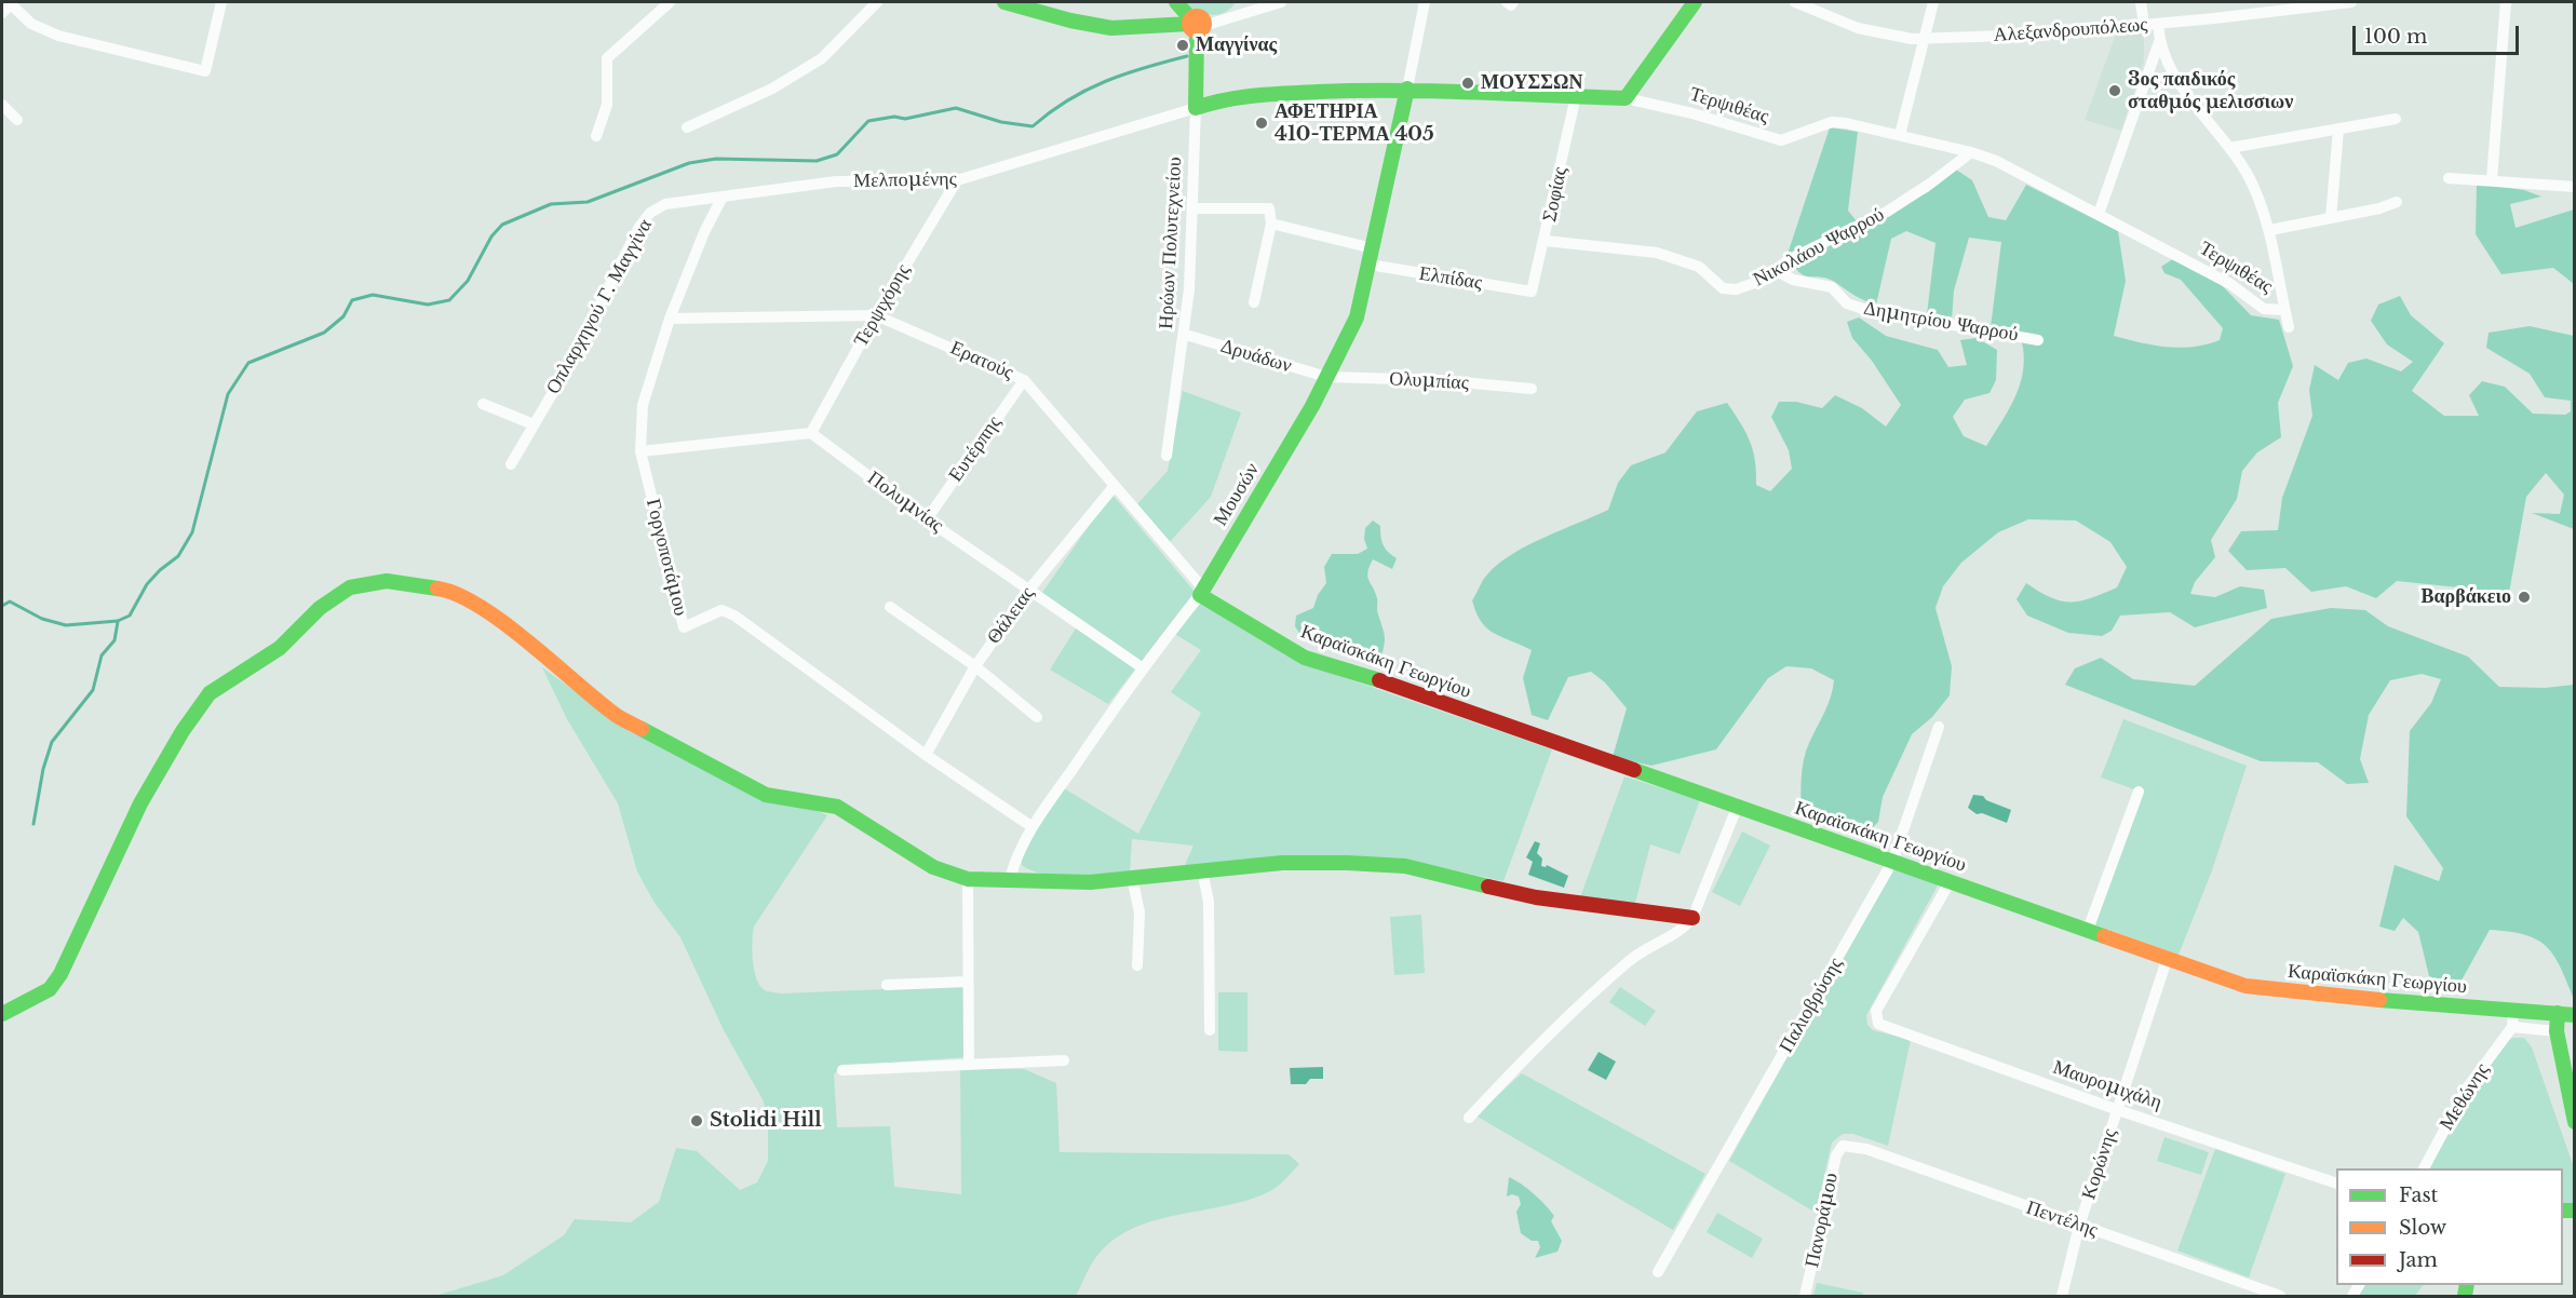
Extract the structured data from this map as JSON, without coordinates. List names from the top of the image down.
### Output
{
  "streets": {
    "street": [
      "Αλεξανδρουπόλεως",
      "Τερψιθέας",
      "Μελπομένης",
      "Σοφίας",
      "Ηρώων Πολυτεχνείου",
      "Νικολάου Ψαρρού",
      "Ελπίδας",
      "Τερψιχόρης",
      "Οπλαρχηγού Γ. Μαγγίνα",
      "Δημητρίου Ψαρρού",
      "Δρυάδων",
      "Ερατούς",
      "Ολυμπίας",
      "Ευτέρπης",
      "Μουσών",
      "Πολυμνίας",
      "Γοργοποτάμου",
      "Θάλειας",
      "Καραϊσκάκη Γεωργίου",
      "Παλιοβρύσης",
      "Μαυρομιχάλη",
      "Μεθώνης",
      "Κορώνης",
      "Πεντέλης",
      "Πανοράμου"
    ]
  },
  "crossings": [
    ["Τερψιθέας", "Μελπομένης"],
    ["Τερψιθέας", "Σοφίας"],
    ["Τερψιθέας", "Ηρώων Πολυτεχνείου"],
    ["Τερψιθέας", "Νικολάου Ψαρρού"],
    ["Τερψιθέας", "Μουσών"],
    ["Μελπομένης", "Ηρώων Πολυτεχνείου"],
    ["Μελπομένης", "Τερψιχόρης"],
    ["Μελπομένης", "Οπλαρχηγού Γ. Μαγγίνα"],
    ["Μελπομένης", "Γοργοποτάμου"],
    ["Σοφίας", "Νικολάου Ψαρρού"],
    ["Σοφίας", "Ελπίδας"],
    ["Ηρώων Πολυτεχνείου", "Δρυάδων"],
    ["Νικολάου Ψαρρού", "Δημητρίου Ψαρρού"],
    ["Ελπίδας", "Μουσών"],
    ["Τερψιχόρης", "Ερατούς"],
    ["Τερψιχόρης", "Πολυμνίας"],
    ["Οπλαρχηγού Γ. Μαγγίνα", "Γοργοποτάμου"],
    ["Δρυάδων", "Ολυμπίας"],
    ["Δρυάδων", "Μουσών"],
    ["Ερατούς", "Ευτέρπης"],
    ["Ερατούς", "Μουσών"],
    ["Ερατούς", "Γοργοποτάμου"],
    ["Ερατούς", "Θάλειας"],
    ["Ερατούς", "Καραϊσκάκη Γεωργίου"],
    ["Ολυμπίας", "Μουσών"],
    ["Ευτέρπης", "Πολυμνίας"],
    ["Μουσών", "Πολυμνίας"],
    ["Μουσών", "Γοργοποτάμου"],
    ["Μουσών", "Καραϊσκάκη Γεωργίου"],
    ["Πολυμνίας", "Θάλειας"],
    ["Γοργοποτάμου", "Θάλειας"],
    ["Καραϊσκάκη Γεωργίου", "Παλιοβρύσης"],
    ["Καραϊσκάκη Γεωργίου", "Μαυρομιχάλη"],
    ["Καραϊσκάκη Γεωργίου", "Κορώνης"],
    ["Μαυρομιχάλη", "Κορώνης"],
    ["Κορώνης", "Πεντέλης"],
    ["Πεντέλης", "Πανοράμου"]
  ],
  "places": [
    "Μαγγίνας",
    "ΜΟΥΣΣΩΝ",
    "3ος παιδικός σταθμός μελισσιων",
    "ΑΦΕΤΗΡΙΑ 410-ΤΕΡΜΑ 405",
    "Βαρβάκειο",
    "Stolidi Hill"
  ],
  "legend": ["Fast", "Slow", "Jam"],
  "scale_bar": "100 m"
}
